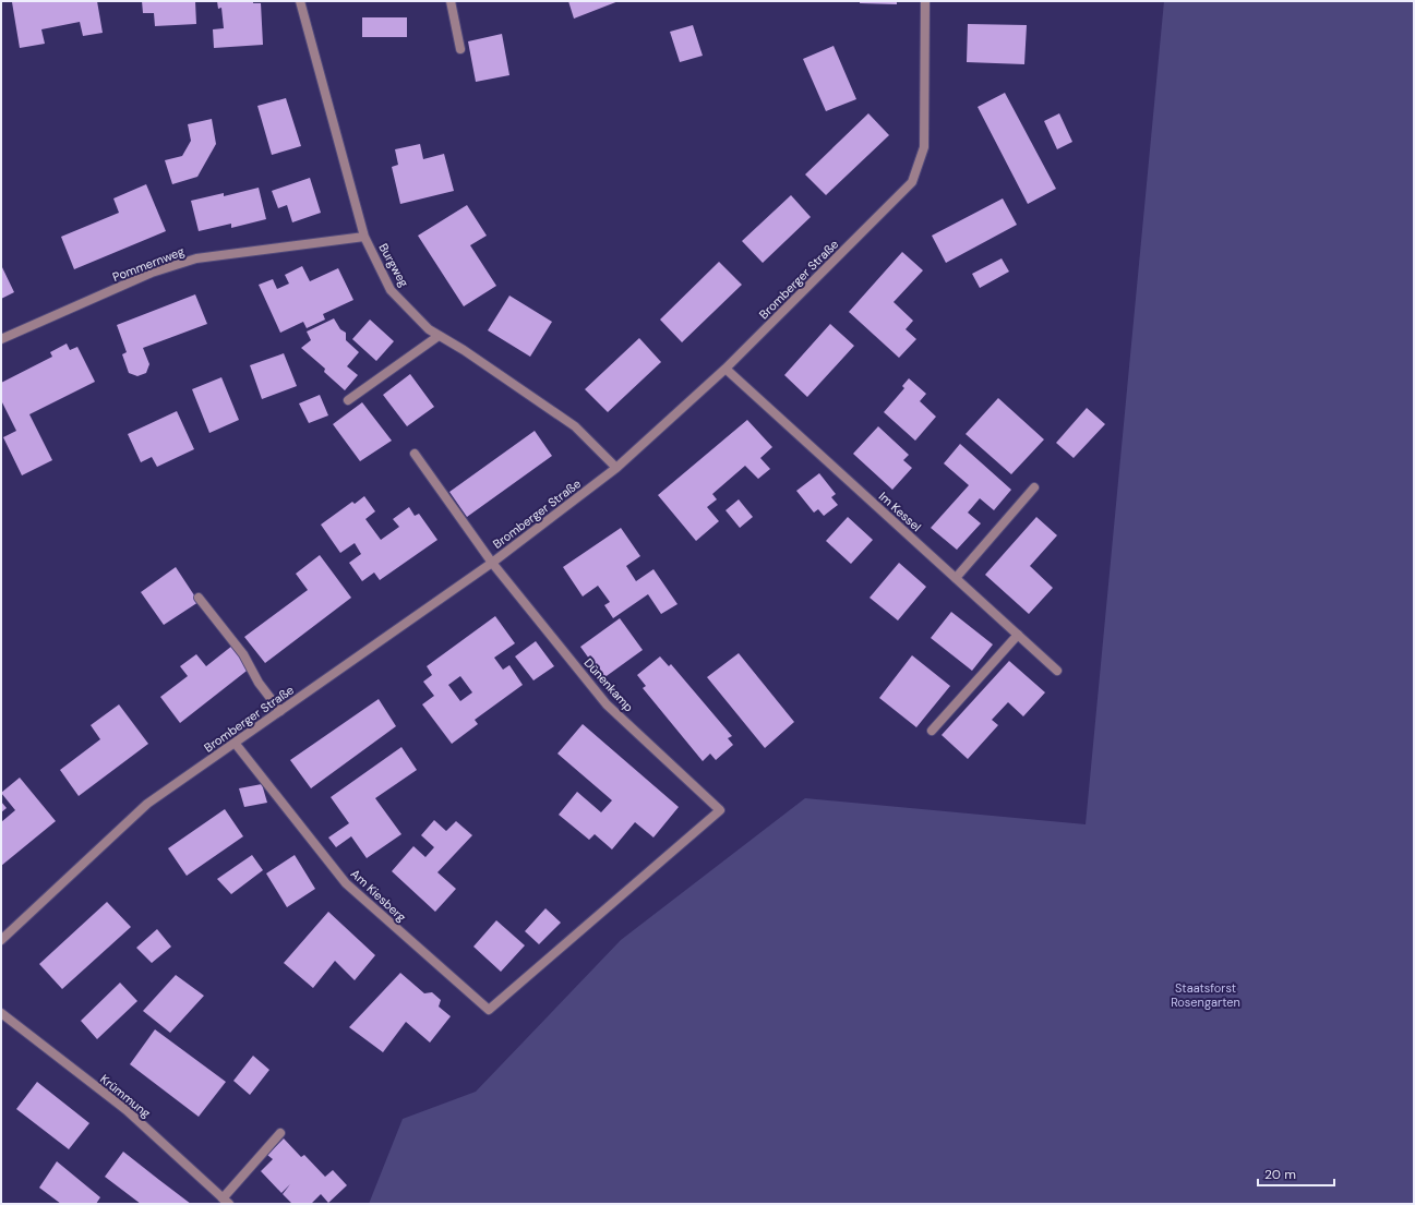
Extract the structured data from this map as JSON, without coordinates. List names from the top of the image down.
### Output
{
  "streets": {
    "street": [
      "Pommernweg",
      "Burgweg",
      "Bromberger Straße",
      "Im Kessel",
      "Dünenkamp",
      "Am Kiesberg",
      "Krümmung"
    ]
  },
  "crossings": [
    ["Pommernweg", "Burgweg"],
    ["Burgweg", "Bromberger Straße"],
    ["Bromberger Straße", "Im Kessel"],
    ["Bromberger Straße", "Dünenkamp"],
    ["Bromberger Straße", "Am Kiesberg"],
    ["Dünenkamp", "Am Kiesberg"]
  ],
  "parks": ["Staatsforst Rosengarten"],
  "scale_bar": "20 m"
}
